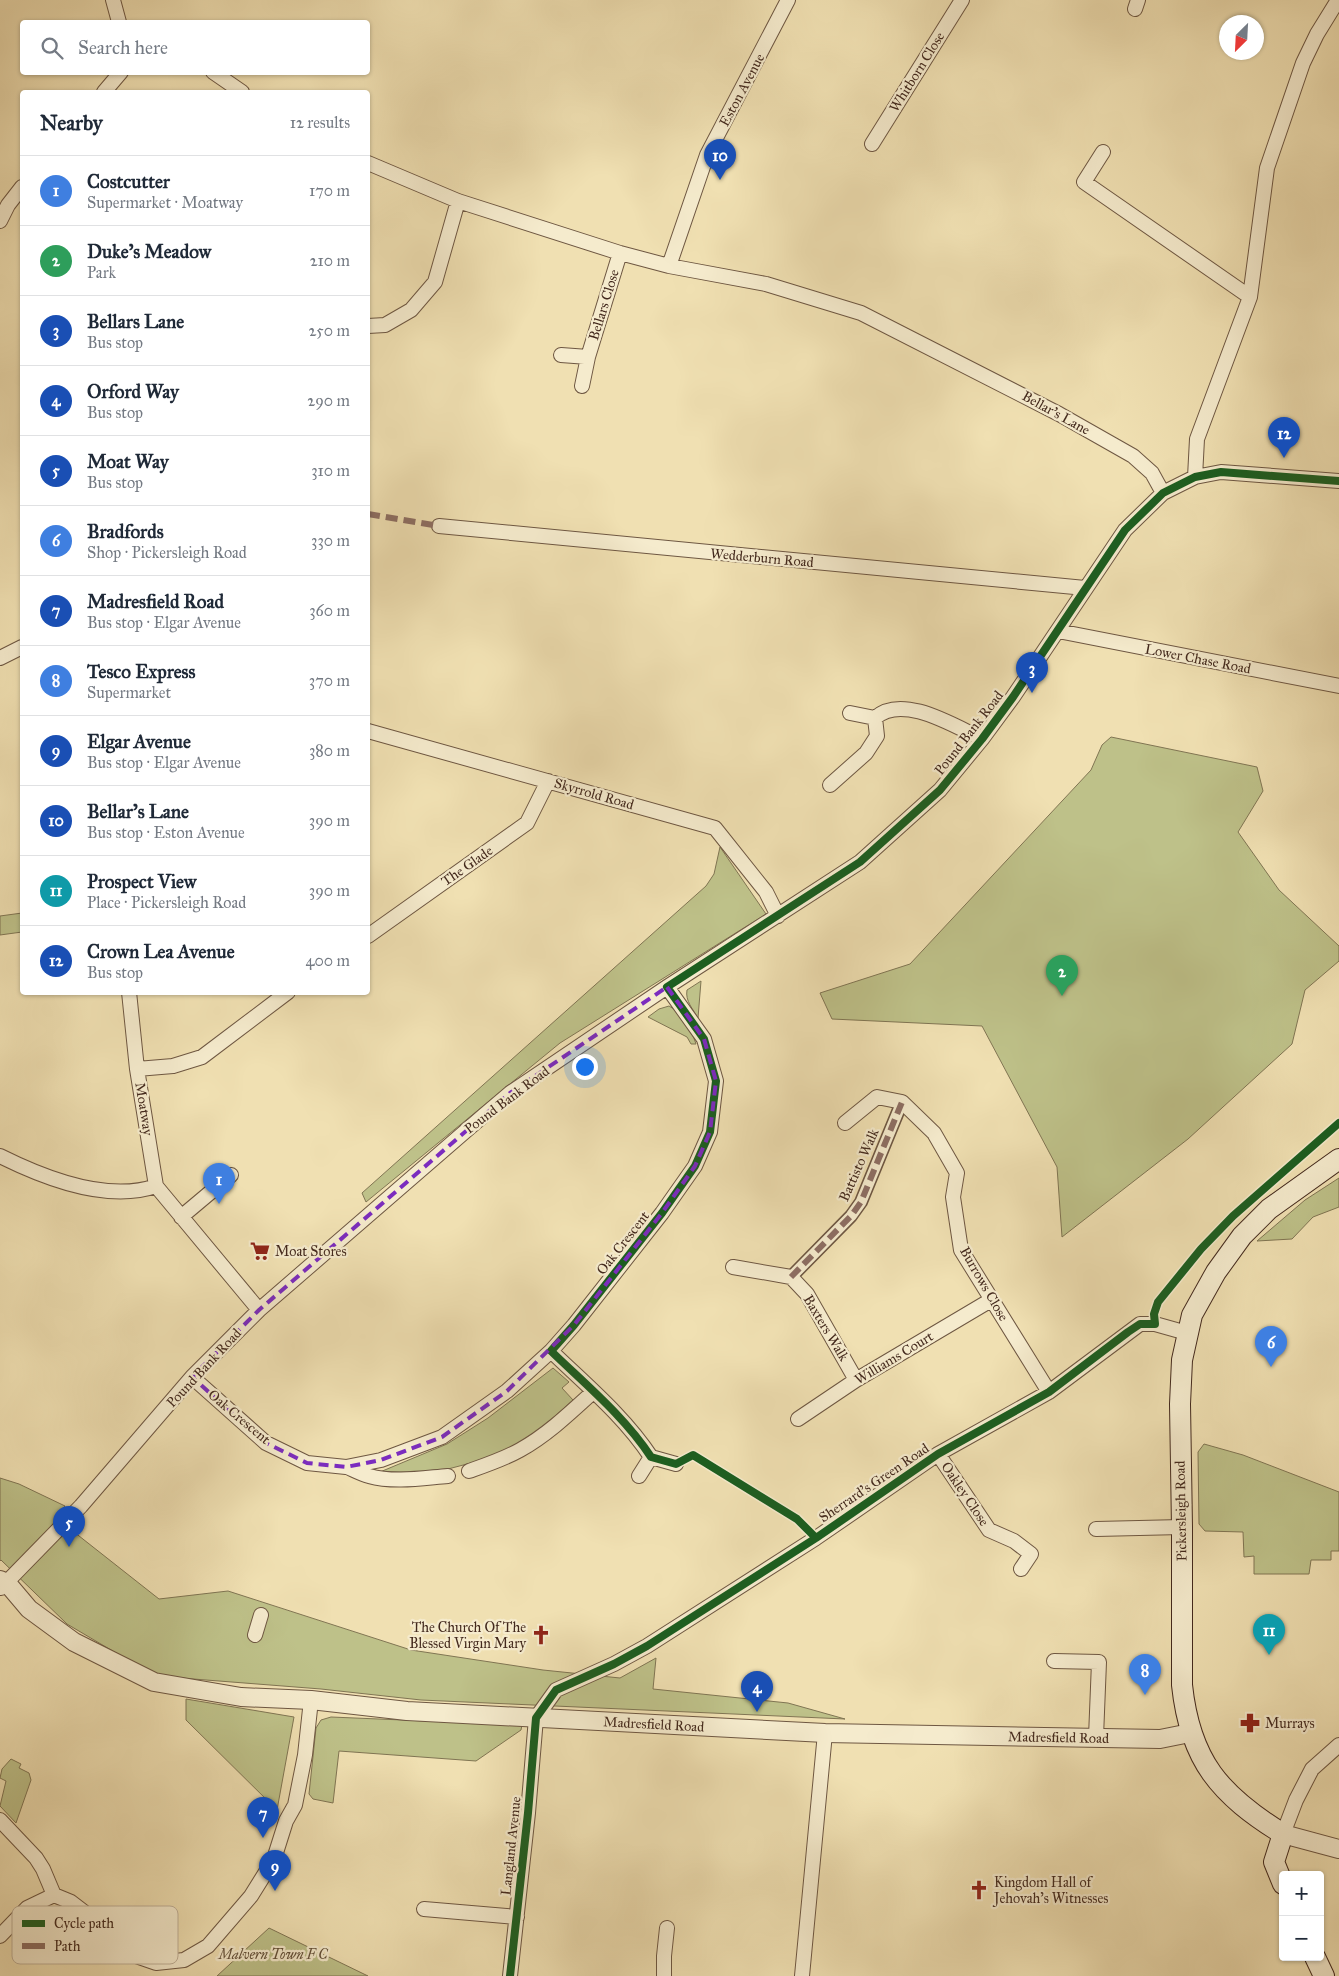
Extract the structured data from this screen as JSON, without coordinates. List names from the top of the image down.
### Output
{
  "streets": {
    "main road": ["Pickersleigh Road"],
    "street": [
      "Whitborn Close",
      "Eston Avenue",
      "Bellars Close",
      "Bellar's Lane",
      "Wedderburn Road",
      "Lower Chase Road",
      "Pound Bank Road",
      "Skyrrold Road",
      "The Glade",
      "Moatway",
      "Battisto Walk",
      "Oak Crescent",
      "Burrows Close",
      "Baxters Walk",
      "Williams Court",
      "Sherrard's Green Road",
      "Oakley Close",
      "Madresfield Road",
      "Langland Avenue"
    ]
  },
  "crossings": [
    ["Eston Avenue", "Bellar's Lane"],
    ["Bellars Close", "Bellar's Lane"],
    ["Bellar's Lane", "Pound Bank Road"],
    ["Wedderburn Road", "Pound Bank Road"],
    ["Lower Chase Road", "Pound Bank Road"],
    ["Pound Bank Road", "Skyrrold Road"],
    ["Pound Bank Road", "Oak Crescent"],
    ["Pound Bank Road", "Madresfield Road"],
    ["Skyrrold Road", "The Glade"],
    ["Battisto Walk", "Burrows Close"],
    ["Battisto Walk", "Baxters Walk"],
    ["Burrows Close", "Williams Court"],
    ["Burrows Close", "Sherrard's Green Road"],
    ["Baxters Walk", "Williams Court"],
    ["Sherrard's Green Road", "Oakley Close"],
    ["Sherrard's Green Road", "Pickersleigh Road"],
    ["Sherrard's Green Road", "Madresfield Road"],
    ["Sherrard's Green Road", "Langland Avenue"],
    ["Pickersleigh Road", "Madresfield Road"],
    ["Madresfield Road", "Langland Avenue"]
  ],
  "parks": ["Malvern Town F C"],
  "places": {
    "supermarket": ["Moat Stores"],
    "church": ["The Church Of The Blessed Virgin Mary", "Kingdom Hall of Jehovah's Witnesses"],
    "pharmacy": ["Murrays"]
  },
  "legend": ["Cycle path", "Path"],
  "north": "bottom left",
  "page": {
    "search": "Search here",
    "heading": ["Nearby", "12 results"],
    "pins": [
      "10",
      "12",
      "3",
      "2",
      "1",
      "6",
      "5",
      "11",
      "8",
      "4",
      "7",
      "9"
    ],
    "list": [
      {
        "mark": "1",
        "name": "Costcutter",
        "note": "Supermarket · Moatway",
        "value": "170 m"
      },
      {
        "mark": "2",
        "name": "Duke's Meadow",
        "note": "Park",
        "value": "210 m"
      },
      {
        "mark": "3",
        "name": "Bellars Lane",
        "note": "Bus stop",
        "value": "250 m"
      },
      {
        "mark": "4",
        "name": "Orford Way",
        "note": "Bus stop",
        "value": "290 m"
      },
      {
        "mark": "5",
        "name": "Moat Way",
        "note": "Bus stop",
        "value": "310 m"
      },
      {
        "mark": "6",
        "name": "Bradfords",
        "note": "Shop · Pickersleigh Road",
        "value": "330 m"
      },
      {
        "mark": "7",
        "name": "Madresfield Road",
        "note": "Bus stop · Elgar Avenue",
        "value": "360 m"
      },
      {
        "mark": "8",
        "name": "Tesco Express",
        "note": "Supermarket",
        "value": "370 m"
      },
      {
        "mark": "9",
        "name": "Elgar Avenue",
        "note": "Bus stop · Elgar Avenue",
        "value": "380 m"
      },
      {
        "mark": "10",
        "name": "Bellar's Lane",
        "note": "Bus stop · Eston Avenue",
        "value": "390 m"
      },
      {
        "mark": "11",
        "name": "Prospect View",
        "note": "Place · Pickersleigh Road",
        "value": "390 m"
      },
      {
        "mark": "12",
        "name": "Crown Lea Avenue",
        "note": "Bus stop",
        "value": "400 m"
      }
    ],
    "map_buttons": ["+", "−"]
  }
}
